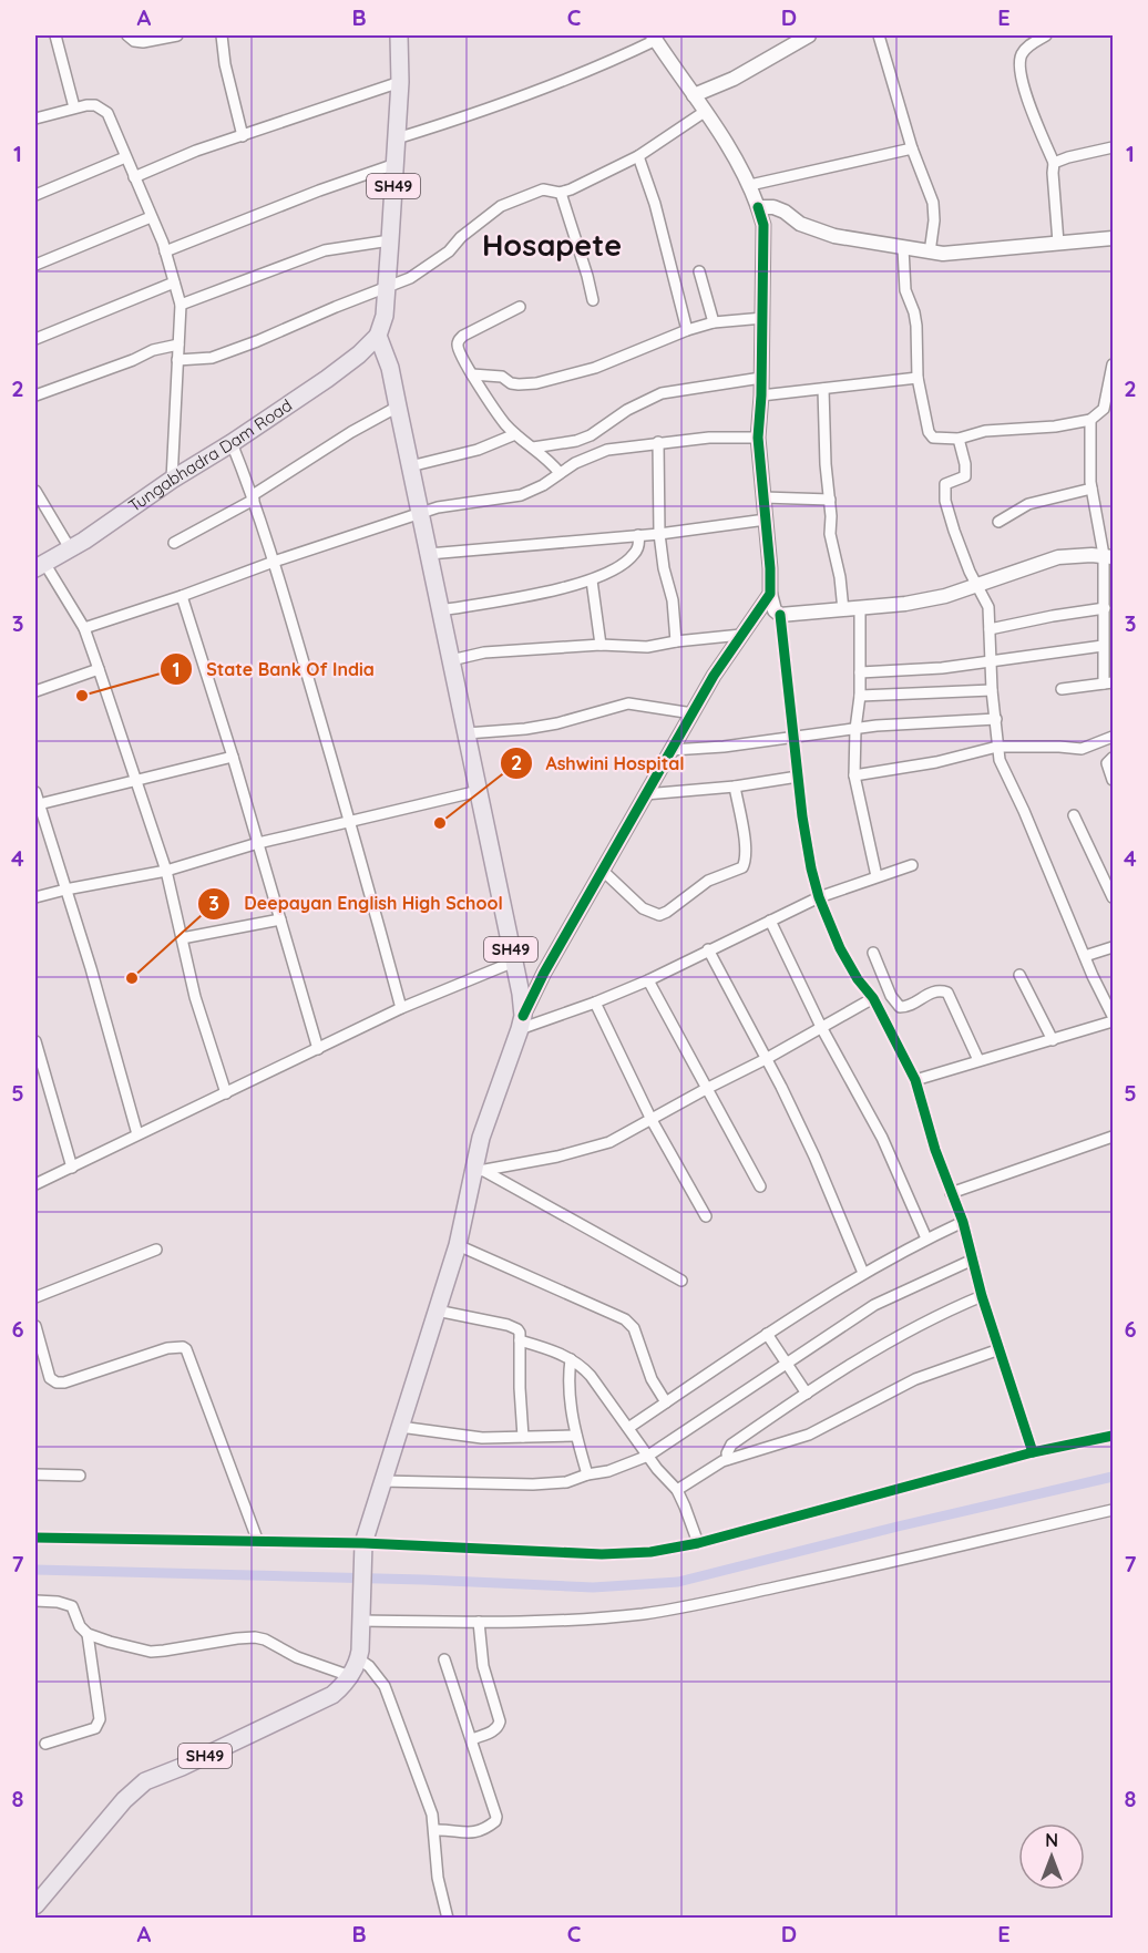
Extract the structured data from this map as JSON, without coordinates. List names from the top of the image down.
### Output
{
  "streets": {
    "main road": ["SH49", "Tungabhadra Dam Road"]
  },
  "crossings": [
    ["SH49", "Tungabhadra Dam Road"]
  ],
  "districts": ["Hosapete"],
  "places": ["State Bank Of India", "Ashwini Hospital", "Deepayan English High School"],
  "north": "top",
  "grid": {
    "columns": [
      "A",
      "B",
      "C",
      "D",
      "E"
    ],
    "rows": [
      "1",
      "2",
      "3",
      "4",
      "5",
      "6",
      "7",
      "8"
    ]
  }
}
